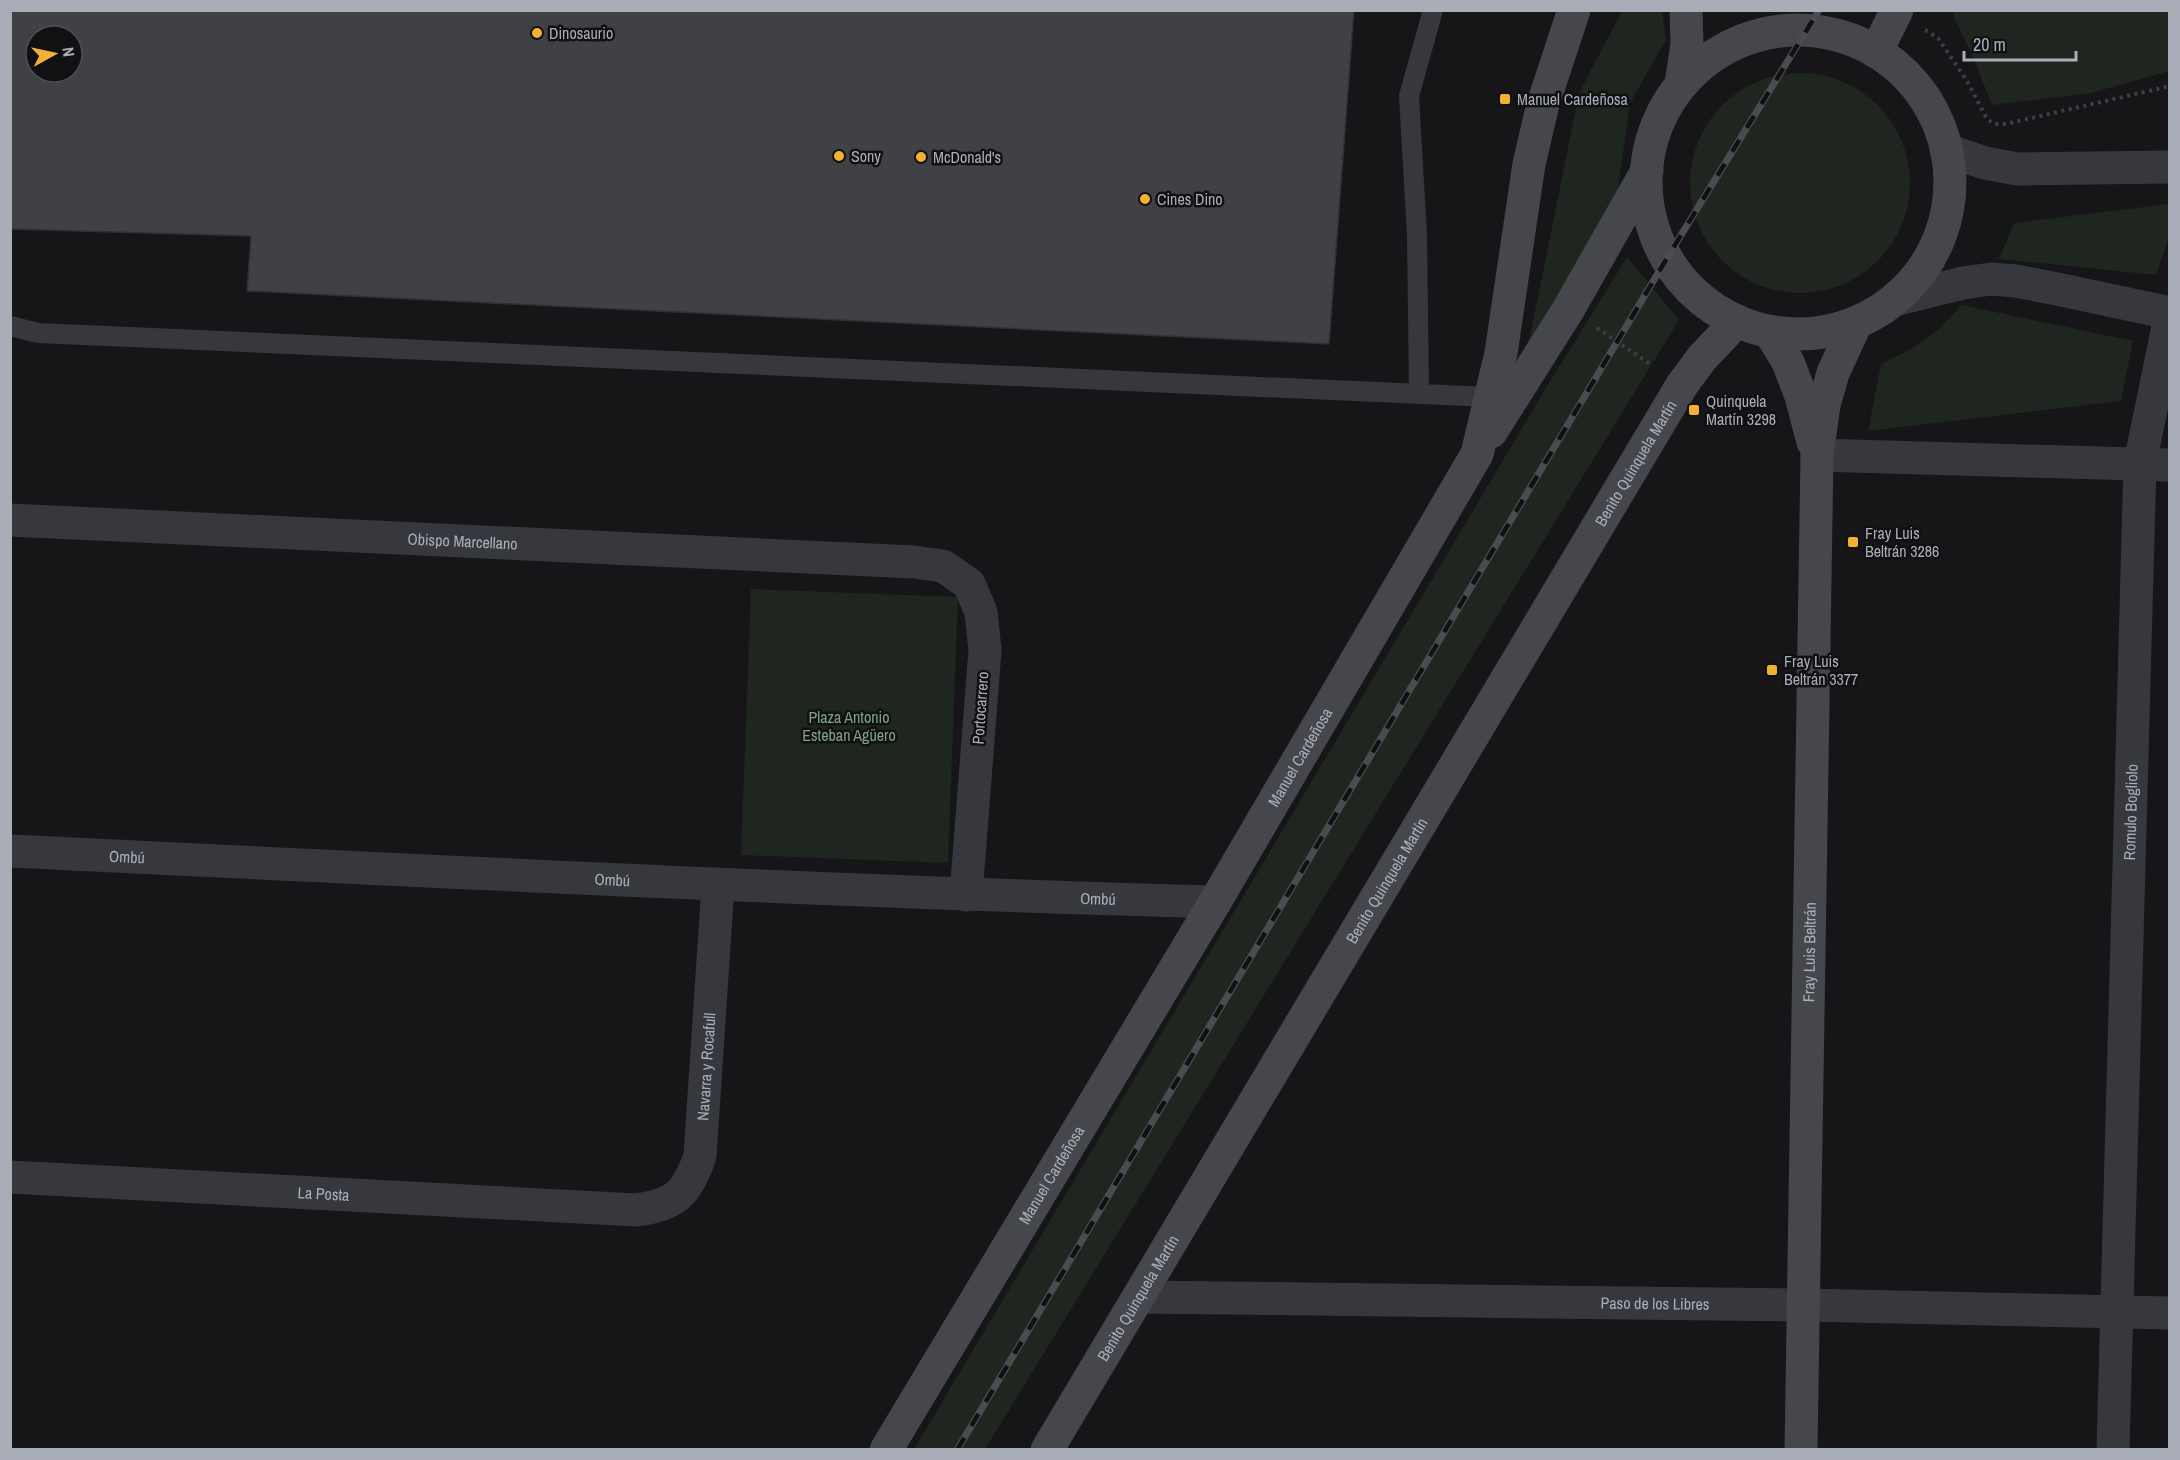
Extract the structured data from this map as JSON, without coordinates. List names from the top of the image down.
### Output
{
  "streets": {
    "main road": ["Benito Quinquela Martín", "Manuel Cardeñosa", "Fray Luis Beltrán"],
    "street": [
      "Obispo Marcellano",
      "Portocarrero",
      "Romulo Bogliolo",
      "Ombú",
      "Navarra y Rocafull",
      "La Posta",
      "Paso de los Libres"
    ]
  },
  "crossings": [
    ["Benito Quinquela Martín", "Paso de los Libres"],
    ["Obispo Marcellano", "Portocarrero"],
    ["Portocarrero", "Ombú"],
    ["Manuel Cardeñosa", "Ombú"],
    ["Romulo Bogliolo", "Paso de los Libres"],
    ["Ombú", "Navarra y Rocafull"],
    ["Fray Luis Beltrán", "Paso de los Libres"],
    ["Navarra y Rocafull", "La Posta"]
  ],
  "parks": ["Plaza Antonio Esteban Agüero"],
  "places": {
    "other": [
      "Dinosaurio",
      "Sony",
      "McDonald's",
      "Cines Dino"
    ],
    "transit": [
      "Manuel Cardeñosa",
      "Quinquela Martín 3298",
      "Fray Luis Beltrán 3286",
      "Fray Luis Beltrán 3377"
    ]
  },
  "scale_bar": "20 m",
  "north": "right"
}
